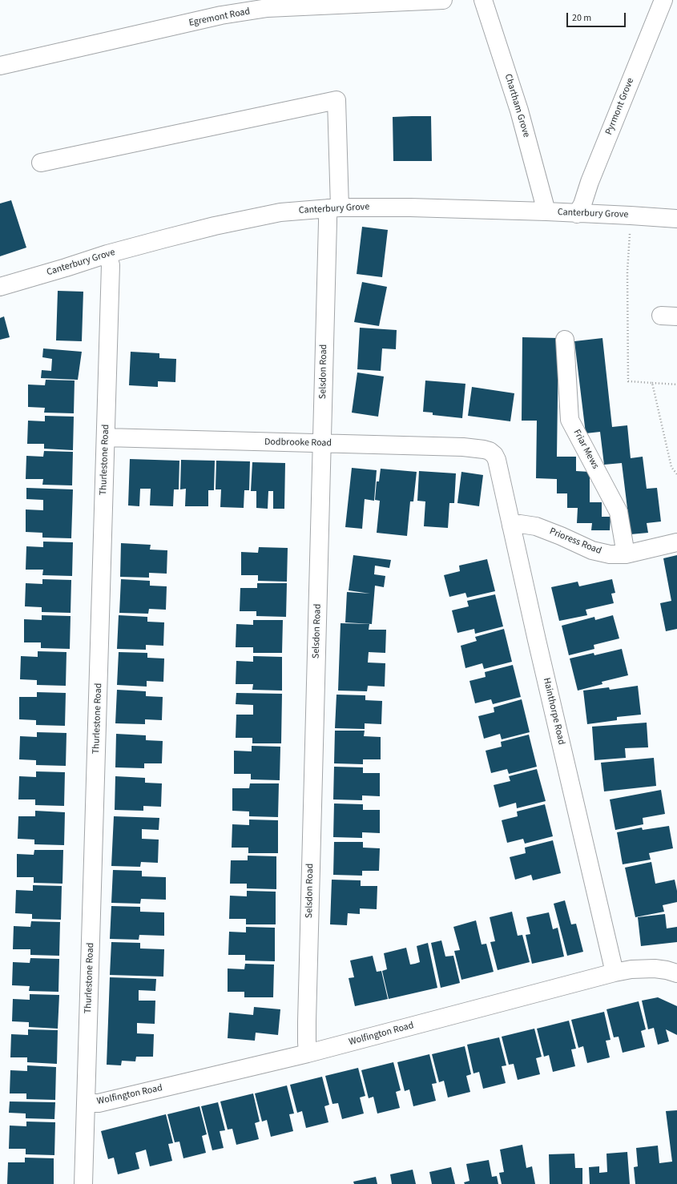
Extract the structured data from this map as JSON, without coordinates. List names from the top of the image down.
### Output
{
  "streets": {
    "street": [
      "Egremont Road",
      "Chartham Grove",
      "Pyrmont Grove",
      "Canterbury Grove",
      "Selsdon Road",
      "Dodbrooke Road",
      "Friar Mews",
      "Thurlestone Road",
      "Prioress Road",
      "Hainthorpe Road",
      "Wolfington Road"
    ]
  },
  "crossings": [
    ["Chartham Grove", "Canterbury Grove"],
    ["Pyrmont Grove", "Canterbury Grove"],
    ["Canterbury Grove", "Selsdon Road"],
    ["Canterbury Grove", "Thurlestone Road"],
    ["Selsdon Road", "Dodbrooke Road"],
    ["Selsdon Road", "Wolfington Road"],
    ["Dodbrooke Road", "Thurlestone Road"],
    ["Dodbrooke Road", "Hainthorpe Road"],
    ["Friar Mews", "Prioress Road"],
    ["Thurlestone Road", "Wolfington Road"],
    ["Prioress Road", "Hainthorpe Road"],
    ["Hainthorpe Road", "Wolfington Road"]
  ],
  "scale_bar": "20 m"
}
